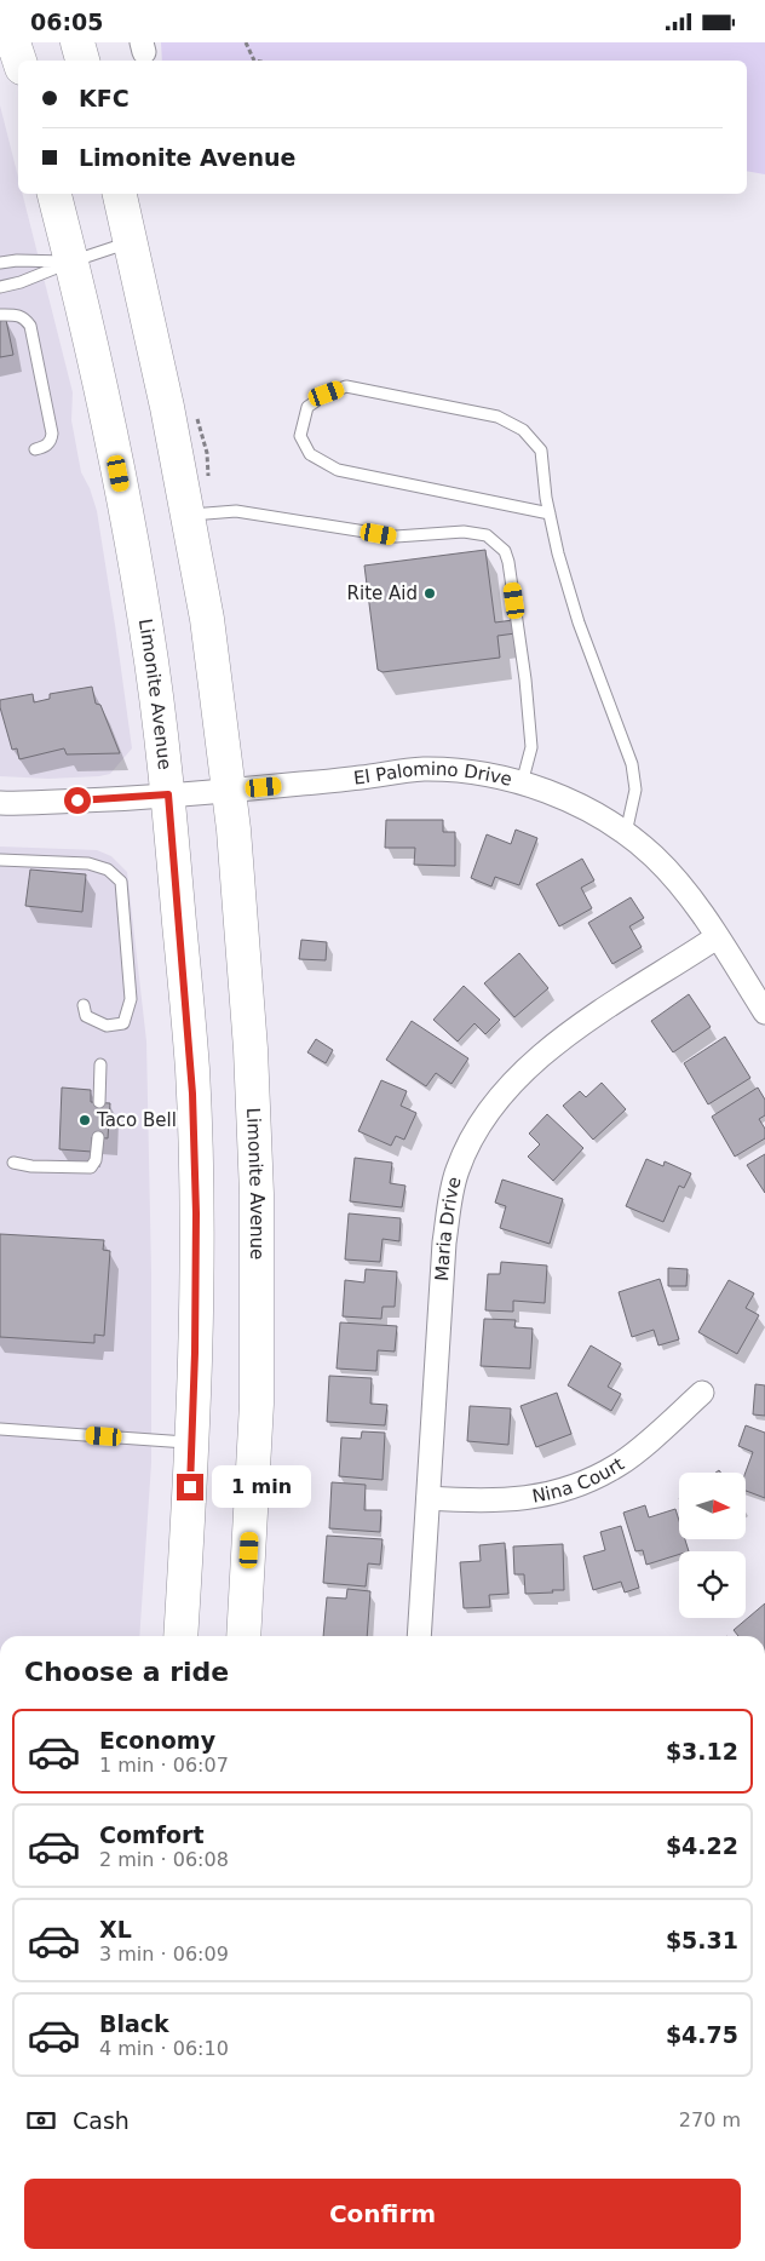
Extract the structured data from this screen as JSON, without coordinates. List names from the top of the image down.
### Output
{
  "streets": {
    "main road": ["Limonite Avenue"],
    "street": ["El Palomino Drive", "Maria Drive", "Nina Court"]
  },
  "crossings": [
    ["Limonite Avenue", "El Palomino Drive"],
    ["El Palomino Drive", "Maria Drive"],
    ["Maria Drive", "Nina Court"]
  ],
  "places": ["Rite Aid", "Taco Bell"],
  "north": "right",
  "page": {
    "status": "06:05",
    "banner": ["KFC", "Limonite Avenue"],
    "bubble": "1 min",
    "heading": "Choose a ride",
    "list": [
      {
        "name": "Economy",
        "note": "1 min · 06:07",
        "value": "$3.12"
      },
      {
        "name": "Comfort",
        "note": "2 min · 06:08",
        "value": "$4.22"
      },
      {
        "name": "XL",
        "note": "3 min · 06:09",
        "value": "$5.31"
      },
      {
        "name": "Black",
        "note": "4 min · 06:10",
        "value": "$4.75"
      }
    ],
    "pay": ["Cash", "270 m"],
    "buttons": "Confirm"
  }
}
